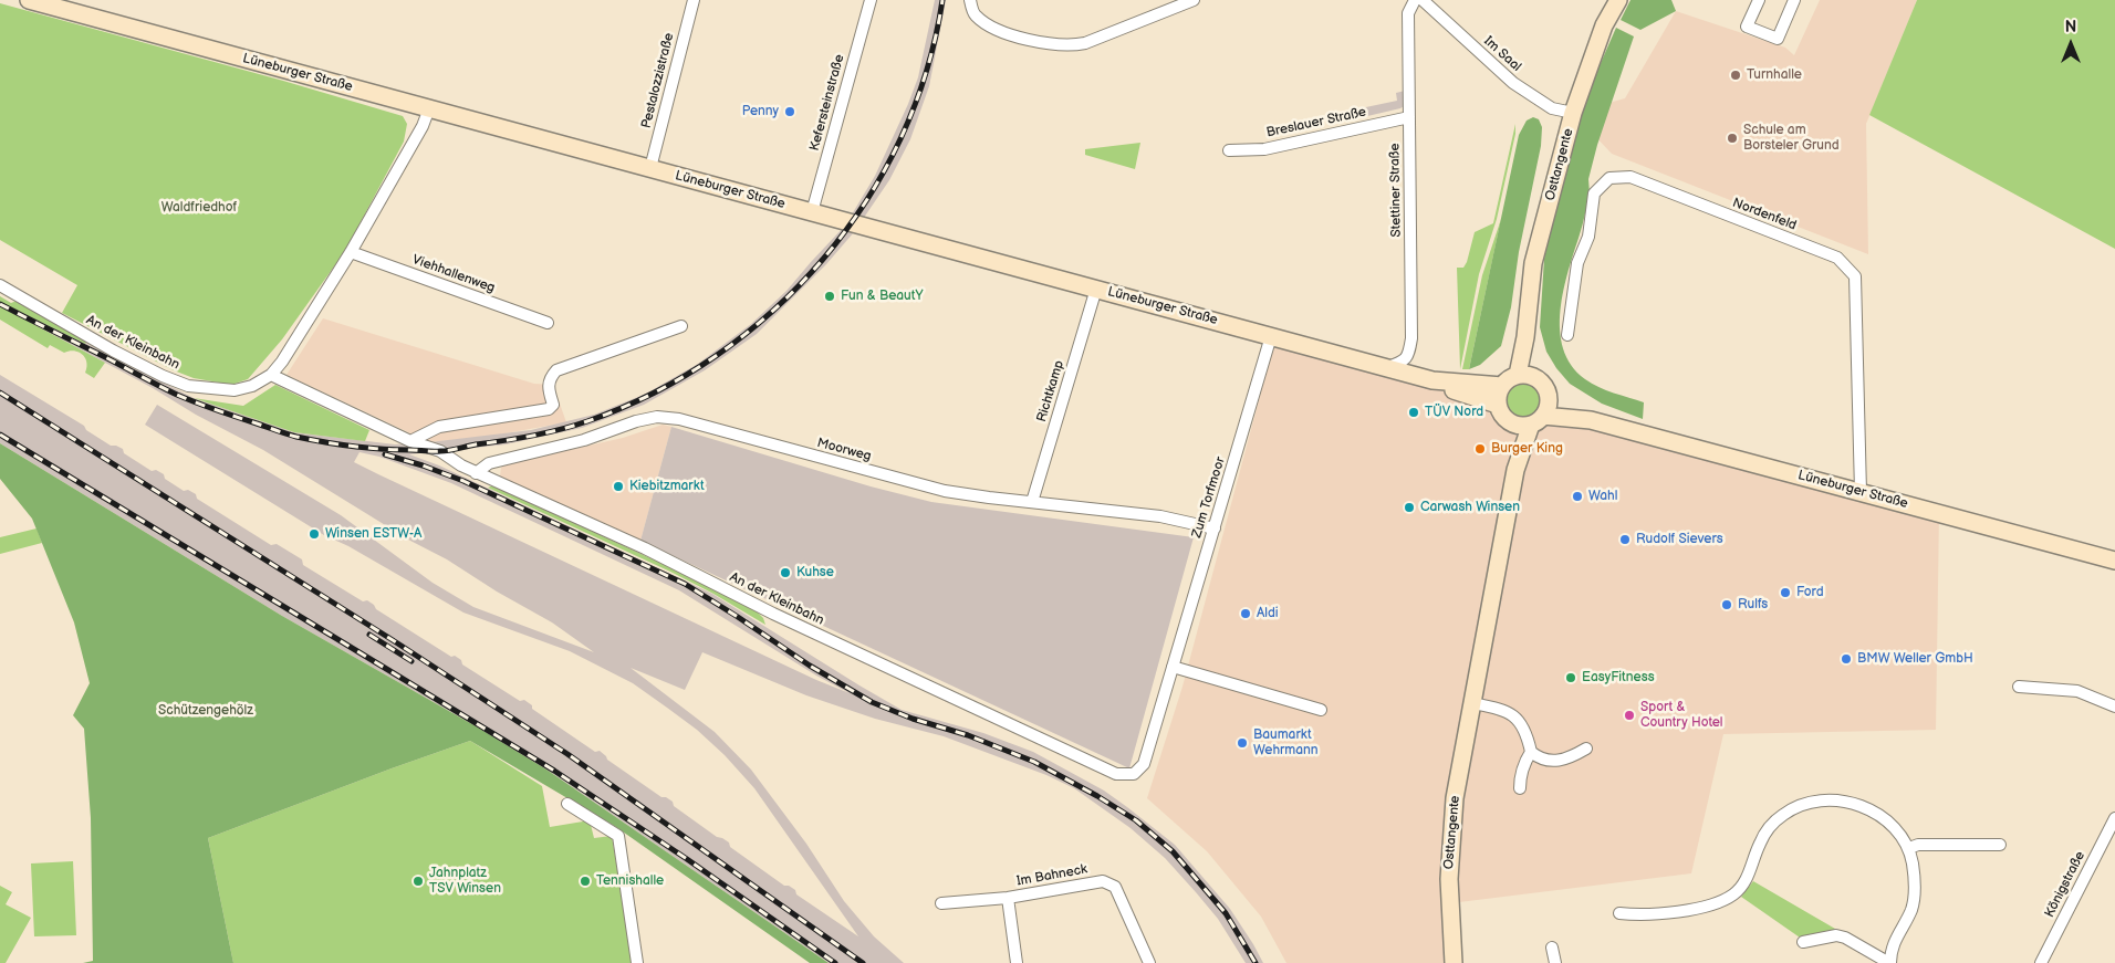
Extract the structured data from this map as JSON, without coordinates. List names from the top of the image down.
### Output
{
  "streets": {
    "main road": ["Lüneburger Straße", "Osttangente"],
    "street": [
      "Im Saal",
      "Pestalozzistraße",
      "Kefersteinstraße",
      "Breslauer Straße",
      "Stettiner Straße",
      "Nordenfeld",
      "Viehhallenweg",
      "An der Kleinbahn",
      "Richtkamp",
      "Moorweg",
      "Zum Torfmoor",
      "Im Bahneck",
      "Königstraße"
    ]
  },
  "crossings": [
    ["Im Saal", "Osttangente"],
    ["Lüneburger Straße", "Pestalozzistraße"],
    ["Lüneburger Straße", "Kefersteinstraße"],
    ["Lüneburger Straße", "Osttangente"],
    ["Lüneburger Straße", "Stettiner Straße"],
    ["Lüneburger Straße", "Nordenfeld"],
    ["Lüneburger Straße", "Richtkamp"],
    ["Lüneburger Straße", "Zum Torfmoor"],
    ["Breslauer Straße", "Stettiner Straße"],
    ["An der Kleinbahn", "Moorweg"],
    ["An der Kleinbahn", "Zum Torfmoor"],
    ["Richtkamp", "Moorweg"],
    ["Moorweg", "Zum Torfmoor"]
  ],
  "parks": ["Waldfriedhof", "Schützengehölz"],
  "places": [
    "Turnhalle",
    "Penny",
    "Schule am Borsteler Grund",
    "Fun & BeautY",
    "TÜV Nord",
    "Burger King",
    "Kiebitzmarkt",
    "Wahl",
    "Carwash Winsen",
    "Winsen ESTW-A",
    "Rudolf Sievers",
    "Kuhse",
    "Ford",
    "Rulfs",
    "Aldi",
    "BMW Weller GmbH",
    "EasyFitness",
    "Sport & Country Hotel",
    "Baumarkt Wehrmann",
    "Jahnplatz TSV Winsen",
    "Tennishalle"
  ],
  "north": "top"
}
